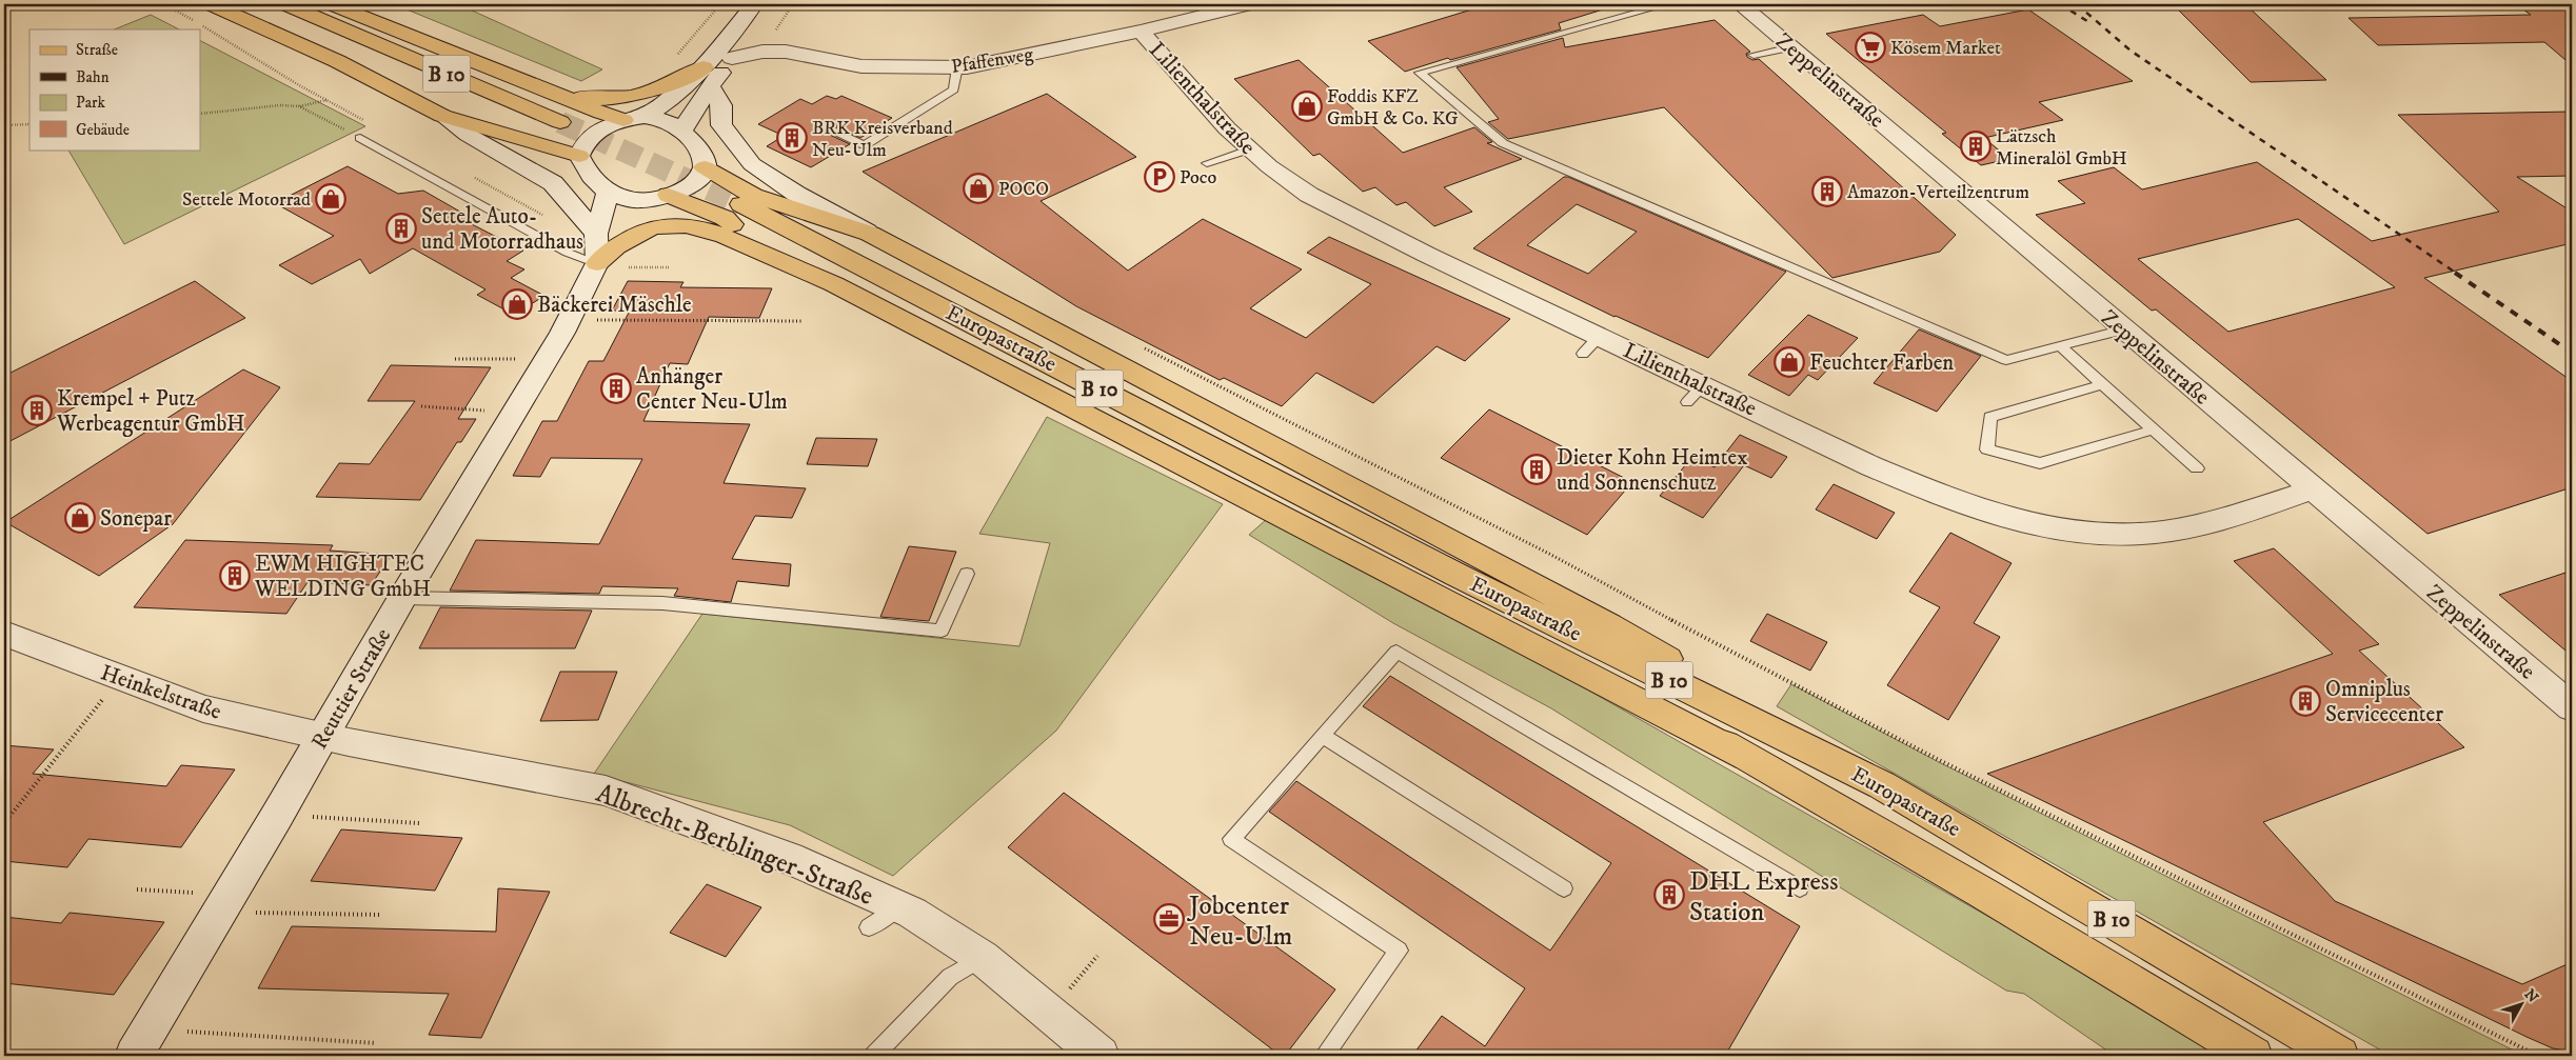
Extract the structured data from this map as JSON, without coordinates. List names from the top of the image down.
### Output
{
  "streets": {
    "main road": ["B 10", "Europastraße"],
    "street": [
      "Pfaffenweg",
      "Zeppelinstraße",
      "Lilienthalstraße",
      "Reuttier Straße",
      "Heinkelstraße",
      "Albrecht-Berblinger-Straße"
    ]
  },
  "crossings": [
    ["Pfaffenweg", "Lilienthalstraße"],
    ["Zeppelinstraße", "Lilienthalstraße"],
    ["Reuttier Straße", "Heinkelstraße"],
    ["Reuttier Straße", "Albrecht-Berblinger-Straße"],
    ["Heinkelstraße", "Albrecht-Berblinger-Straße"]
  ],
  "places": {
    "supermarket": ["Kösem Market"],
    "shop": [
      "Foddis KFZ GmbH & Co. KG",
      "POCO",
      "Settele Motorrad",
      "Bäckerei Mäschle",
      "Feuchter Farben",
      "Sonepar"
    ],
    "building": [
      "BRK Kreisverband Neu-Ulm",
      "Lätzsch Mineralöl GmbH",
      "Amazon-Verteilzentrum",
      "Settele Auto- und Motorradhaus",
      "Anhänger Center Neu-Ulm",
      "Krempel + Putz Werbeagentur GmbH",
      "Dieter Kohn Heimtex und Sonnenschutz",
      "EWM HIGHTEC WELDING GmbH",
      "Omniplus Servicecenter",
      "DHL Express Station"
    ],
    "parking": ["Poco"],
    "office": ["Jobcenter Neu-Ulm"]
  },
  "legend": [
    "Straße",
    "Bahn",
    "Park",
    "Gebäude"
  ],
  "north": "top right"
}
